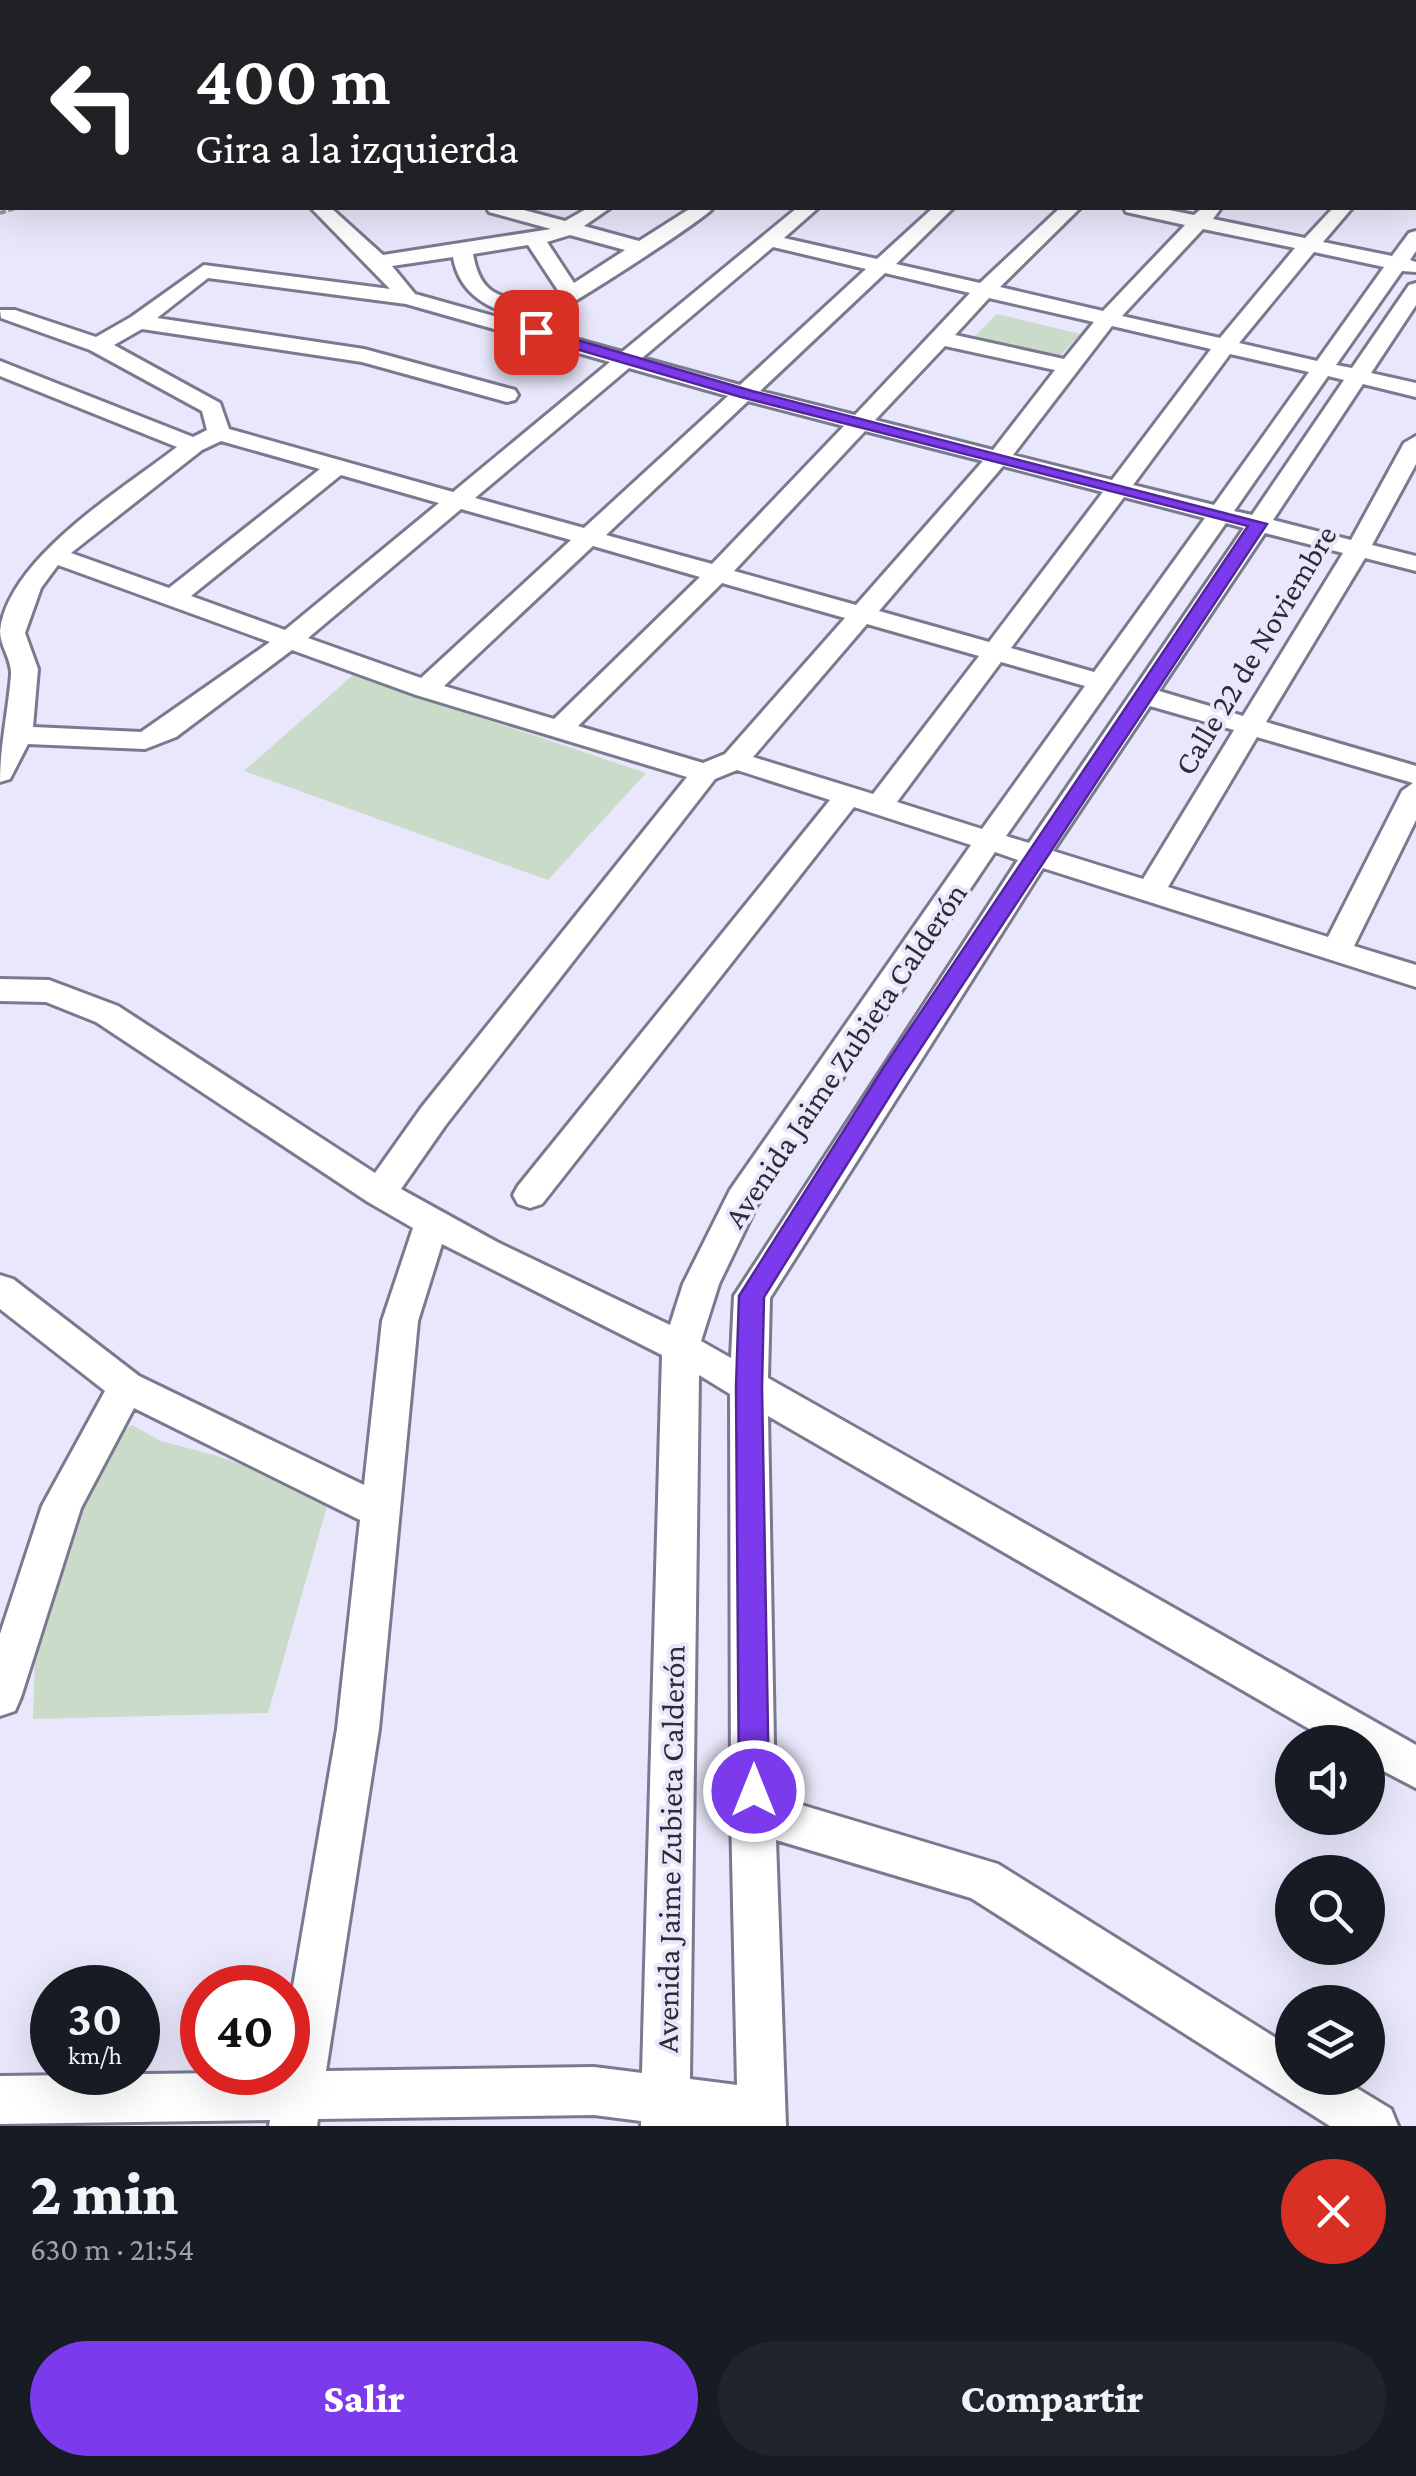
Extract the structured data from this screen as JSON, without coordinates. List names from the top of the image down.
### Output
{
  "streets": {
    "street": ["Calle 22 de Noviembre", "Avenida Jaime Zubieta Calderón"]
  },
  "page": {
    "turn": ["400 m", "Gira a la izquierda"],
    "speed": "30 km/h",
    "limit": "40",
    "heading": ["2 min", "630 m · 21:54"],
    "buttons": ["Salir", "Compartir"]
  }
}
